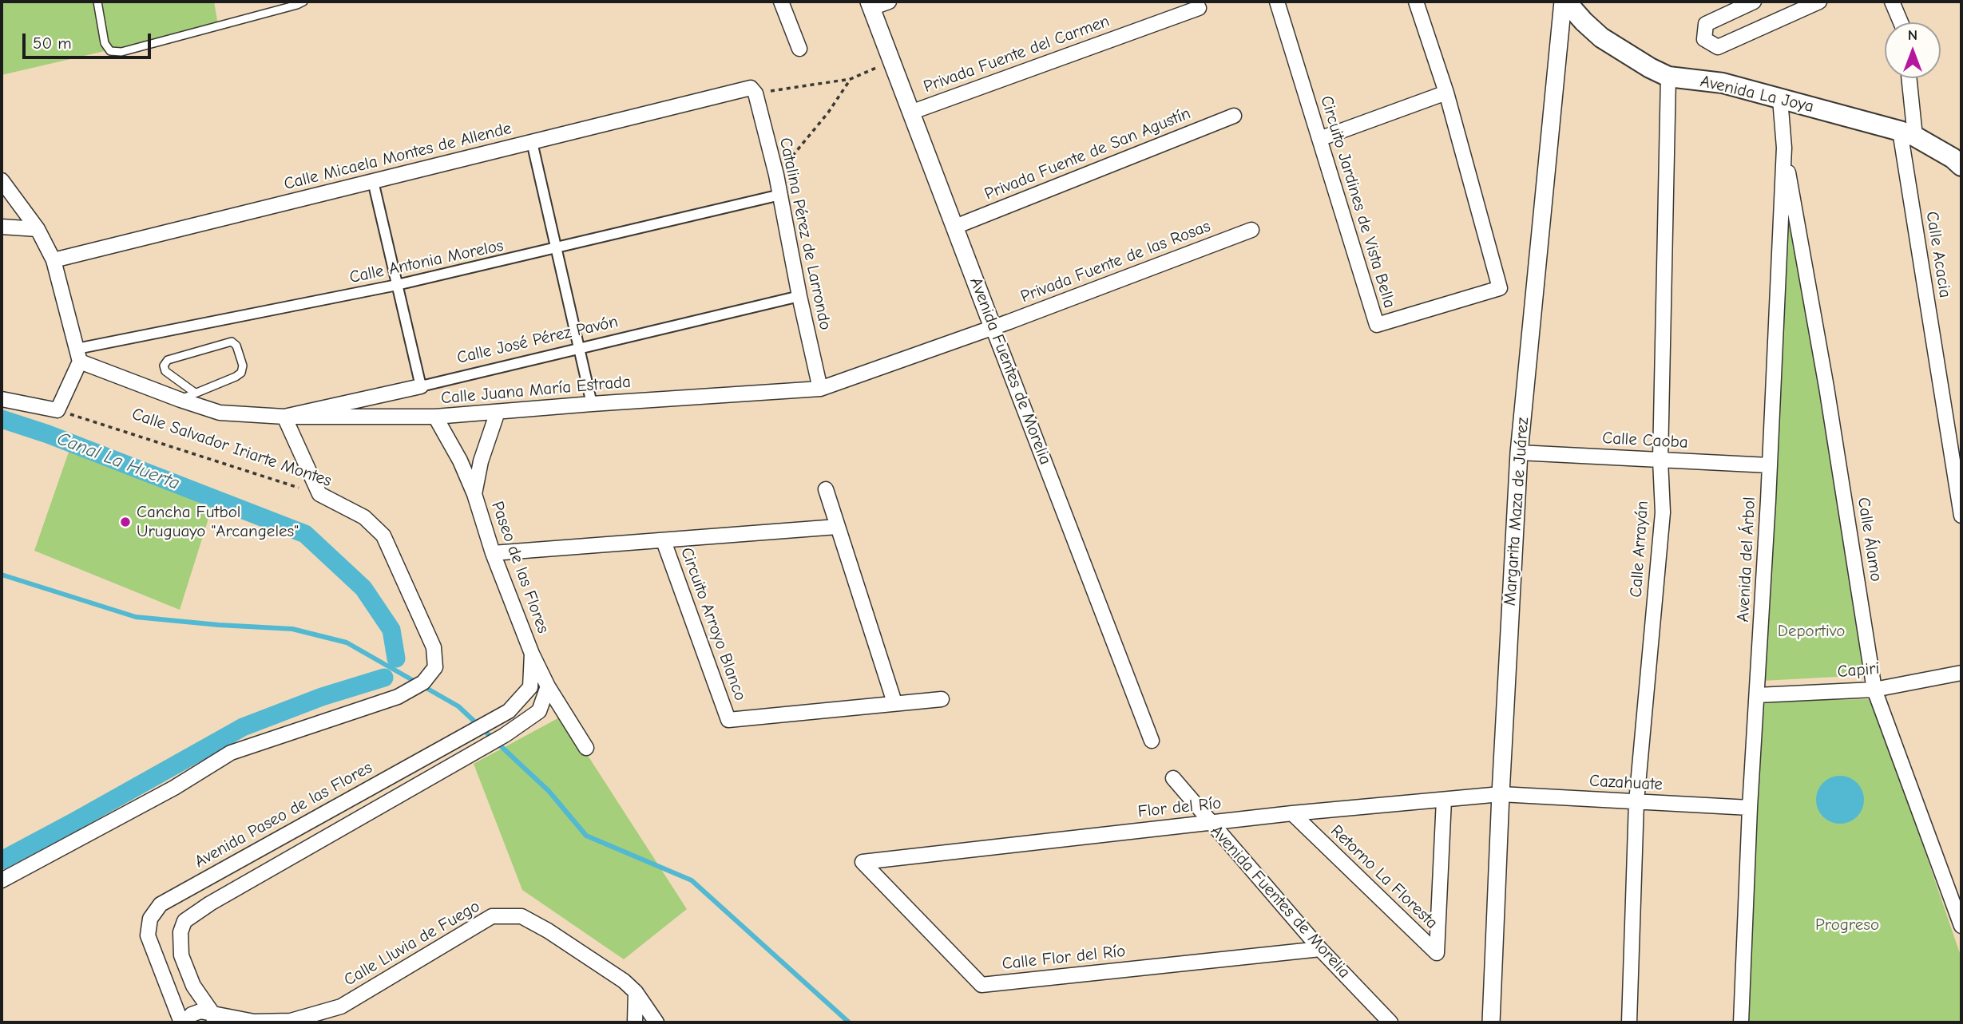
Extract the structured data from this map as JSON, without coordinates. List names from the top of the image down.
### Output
{
  "streets": {
    "main road": ["Avenida La Joya"],
    "street": [
      "Privada Fuente del Carmen",
      "Privada Fuente de San Agustín",
      "Calle Micaela Montes de Allende",
      "Circuito Jardines de Vista Bella",
      "Catalina Pérez de Larrondo",
      "Calle Acacia",
      "Calle Antonia Morelos",
      "Privada Fuente de las Rosas",
      "Calle José Pérez Pavón",
      "Avenida Fuentes de Morelia",
      "Calle Juana María Estrada",
      "Calle Caoba",
      "Calle Salvador Iriarte Montes",
      "Margarita Maza de Juárez",
      "Calle Álamo",
      "Calle Arrayán",
      "Avenida del Árbol",
      "Paseo de las Flores",
      "Circuito Arroyo Blanco",
      "Capiri",
      "Cazahuate",
      "Flor del Río",
      "Avenida Paseo de las Flores",
      "Retorno La Floresta",
      "Calle Lluvia de Fuego",
      "Calle Flor del Río"
    ]
  },
  "crossings": [
    ["Privada Fuente del Carmen", "Avenida Fuentes de Morelia"],
    ["Avenida La Joya", "Calle Acacia"],
    ["Avenida La Joya", "Margarita Maza de Juárez"],
    ["Avenida La Joya", "Calle Arrayán"],
    ["Avenida La Joya", "Avenida del Árbol"],
    ["Privada Fuente de San Agustín", "Avenida Fuentes de Morelia"],
    ["Calle Micaela Montes de Allende", "Catalina Pérez de Larrondo"],
    ["Catalina Pérez de Larrondo", "Calle Antonia Morelos"],
    ["Catalina Pérez de Larrondo", "Calle José Pérez Pavón"],
    ["Catalina Pérez de Larrondo", "Calle Juana María Estrada"],
    ["Calle Antonia Morelos", "Calle Juana María Estrada"],
    ["Privada Fuente de las Rosas", "Avenida Fuentes de Morelia"],
    ["Privada Fuente de las Rosas", "Calle Juana María Estrada"],
    ["Calle José Pérez Pavón", "Calle Juana María Estrada"],
    ["Avenida Fuentes de Morelia", "Calle Juana María Estrada"],
    ["Avenida Fuentes de Morelia", "Flor del Río"],
    ["Avenida Fuentes de Morelia", "Calle Flor del Río"],
    ["Calle Juana María Estrada", "Paseo de las Flores"],
    ["Calle Caoba", "Margarita Maza de Juárez"],
    ["Calle Caoba", "Calle Arrayán"],
    ["Calle Caoba", "Avenida del Árbol"],
    ["Margarita Maza de Juárez", "Cazahuate"],
    ["Margarita Maza de Juárez", "Flor del Río"],
    ["Calle Álamo", "Avenida del Árbol"],
    ["Calle Álamo", "Capiri"],
    ["Calle Arrayán", "Cazahuate"],
    ["Avenida del Árbol", "Capiri"],
    ["Avenida del Árbol", "Cazahuate"],
    ["Paseo de las Flores", "Circuito Arroyo Blanco"],
    ["Paseo de las Flores", "Avenida Paseo de las Flores"],
    ["Cazahuate", "Flor del Río"],
    ["Flor del Río", "Retorno La Floresta"],
    ["Flor del Río", "Calle Flor del Río"]
  ],
  "water": ["Canal La Huerta"],
  "parks": ["Deportivo", "Progreso"],
  "places": ["Cancha Futbol Uruguayo \"Arcangeles\""],
  "scale_bar": "50 m",
  "north": "top"
}
